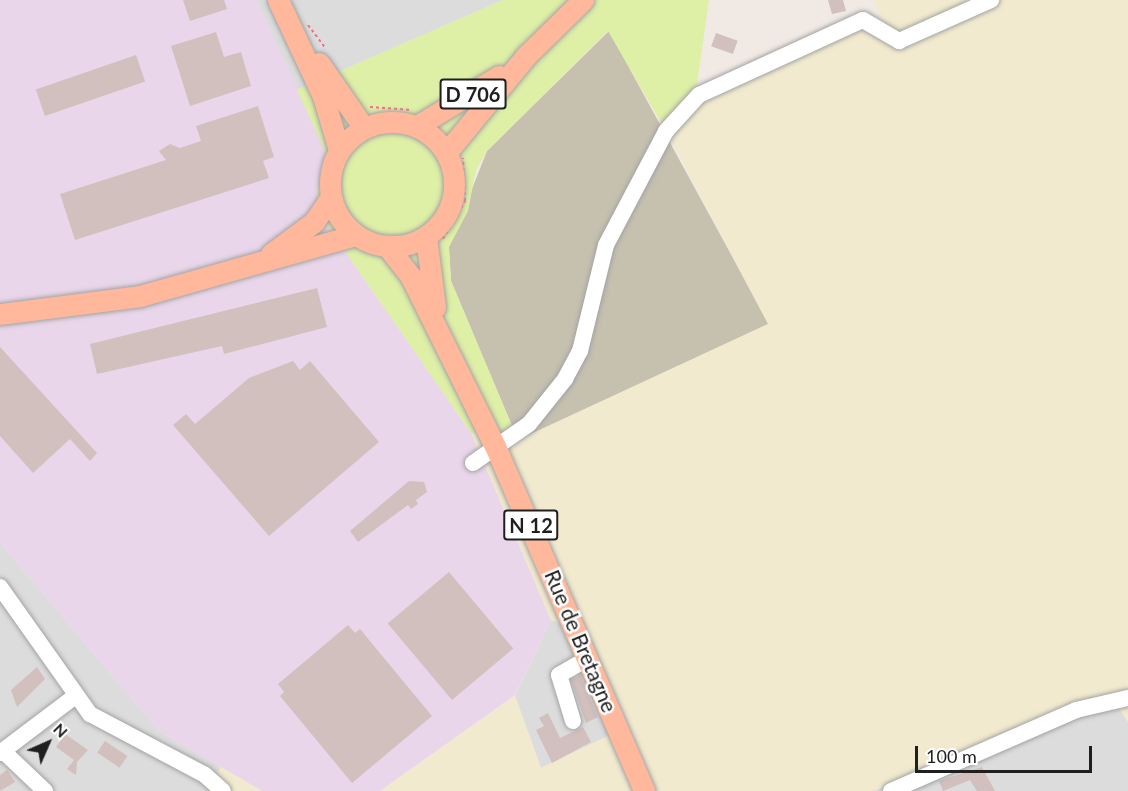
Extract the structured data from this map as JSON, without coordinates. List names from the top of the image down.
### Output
{
  "streets": {
    "main road": ["D 706", "N 12", "Rue de Bretagne"]
  },
  "crossings": [
    ["D 706", "Rue de Bretagne"]
  ],
  "scale_bar": "100 m",
  "north": "top right"
}
